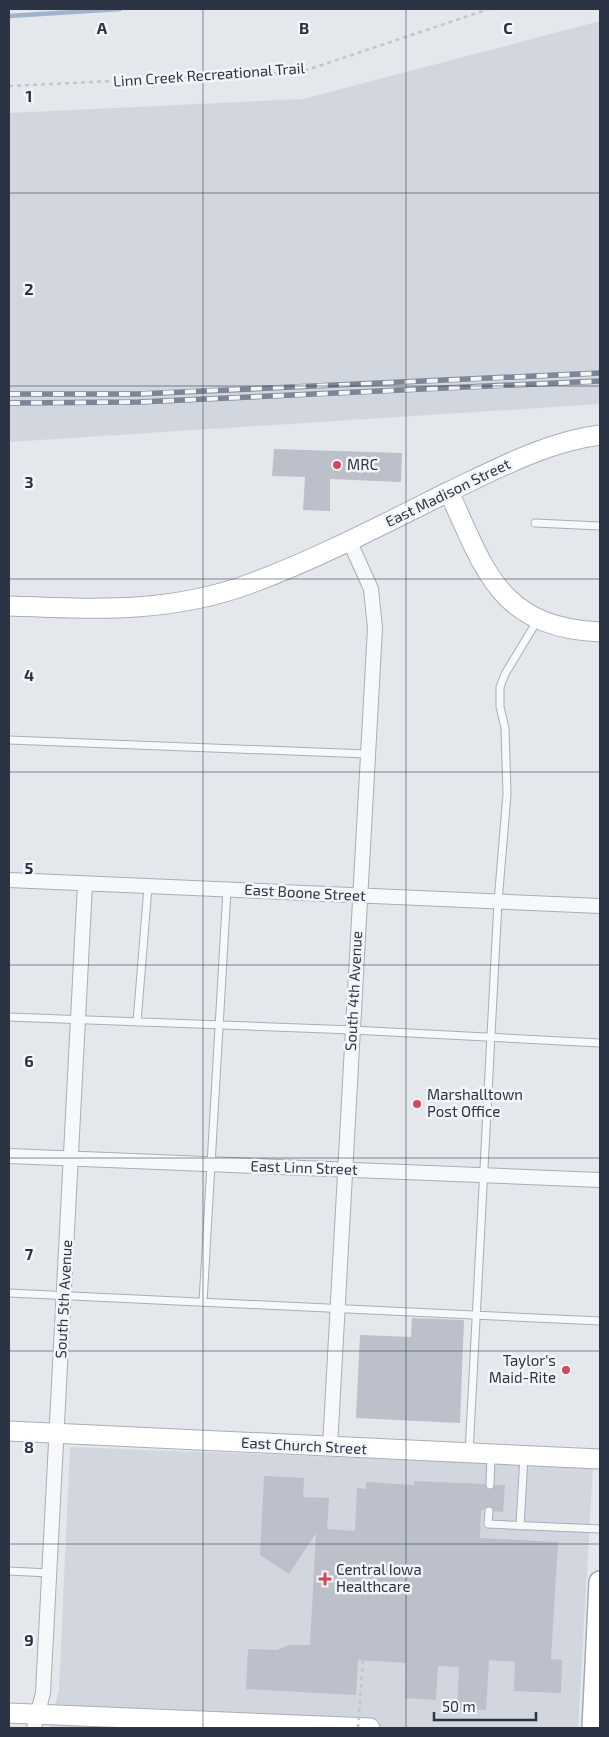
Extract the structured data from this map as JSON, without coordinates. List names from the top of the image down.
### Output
{
  "streets": {
    "main road": ["East Madison Street", "East Church Street"],
    "street": [
      "East Boone Street",
      "South 4th Avenue",
      "East Linn Street",
      "South 5th Avenue"
    ],
    "path": ["Linn Creek Recreational Trail"]
  },
  "crossings": [
    ["East Madison Street", "South 4th Avenue"],
    ["East Boone Street", "South 4th Avenue"],
    ["East Boone Street", "South 5th Avenue"],
    ["South 4th Avenue", "East Linn Street"],
    ["South 4th Avenue", "East Church Street"],
    ["East Linn Street", "South 5th Avenue"],
    ["South 5th Avenue", "East Church Street"]
  ],
  "places": {
    "other": ["MRC", "Marshalltown Post Office", "Taylor's Maid-Rite"],
    "health": ["Central Iowa Healthcare"]
  },
  "scale_bar": "50 m",
  "grid": {
    "columns": ["A", "B", "C"],
    "rows": [
      "1",
      "2",
      "3",
      "4",
      "5",
      "6",
      "7",
      "8",
      "9"
    ]
  }
}
